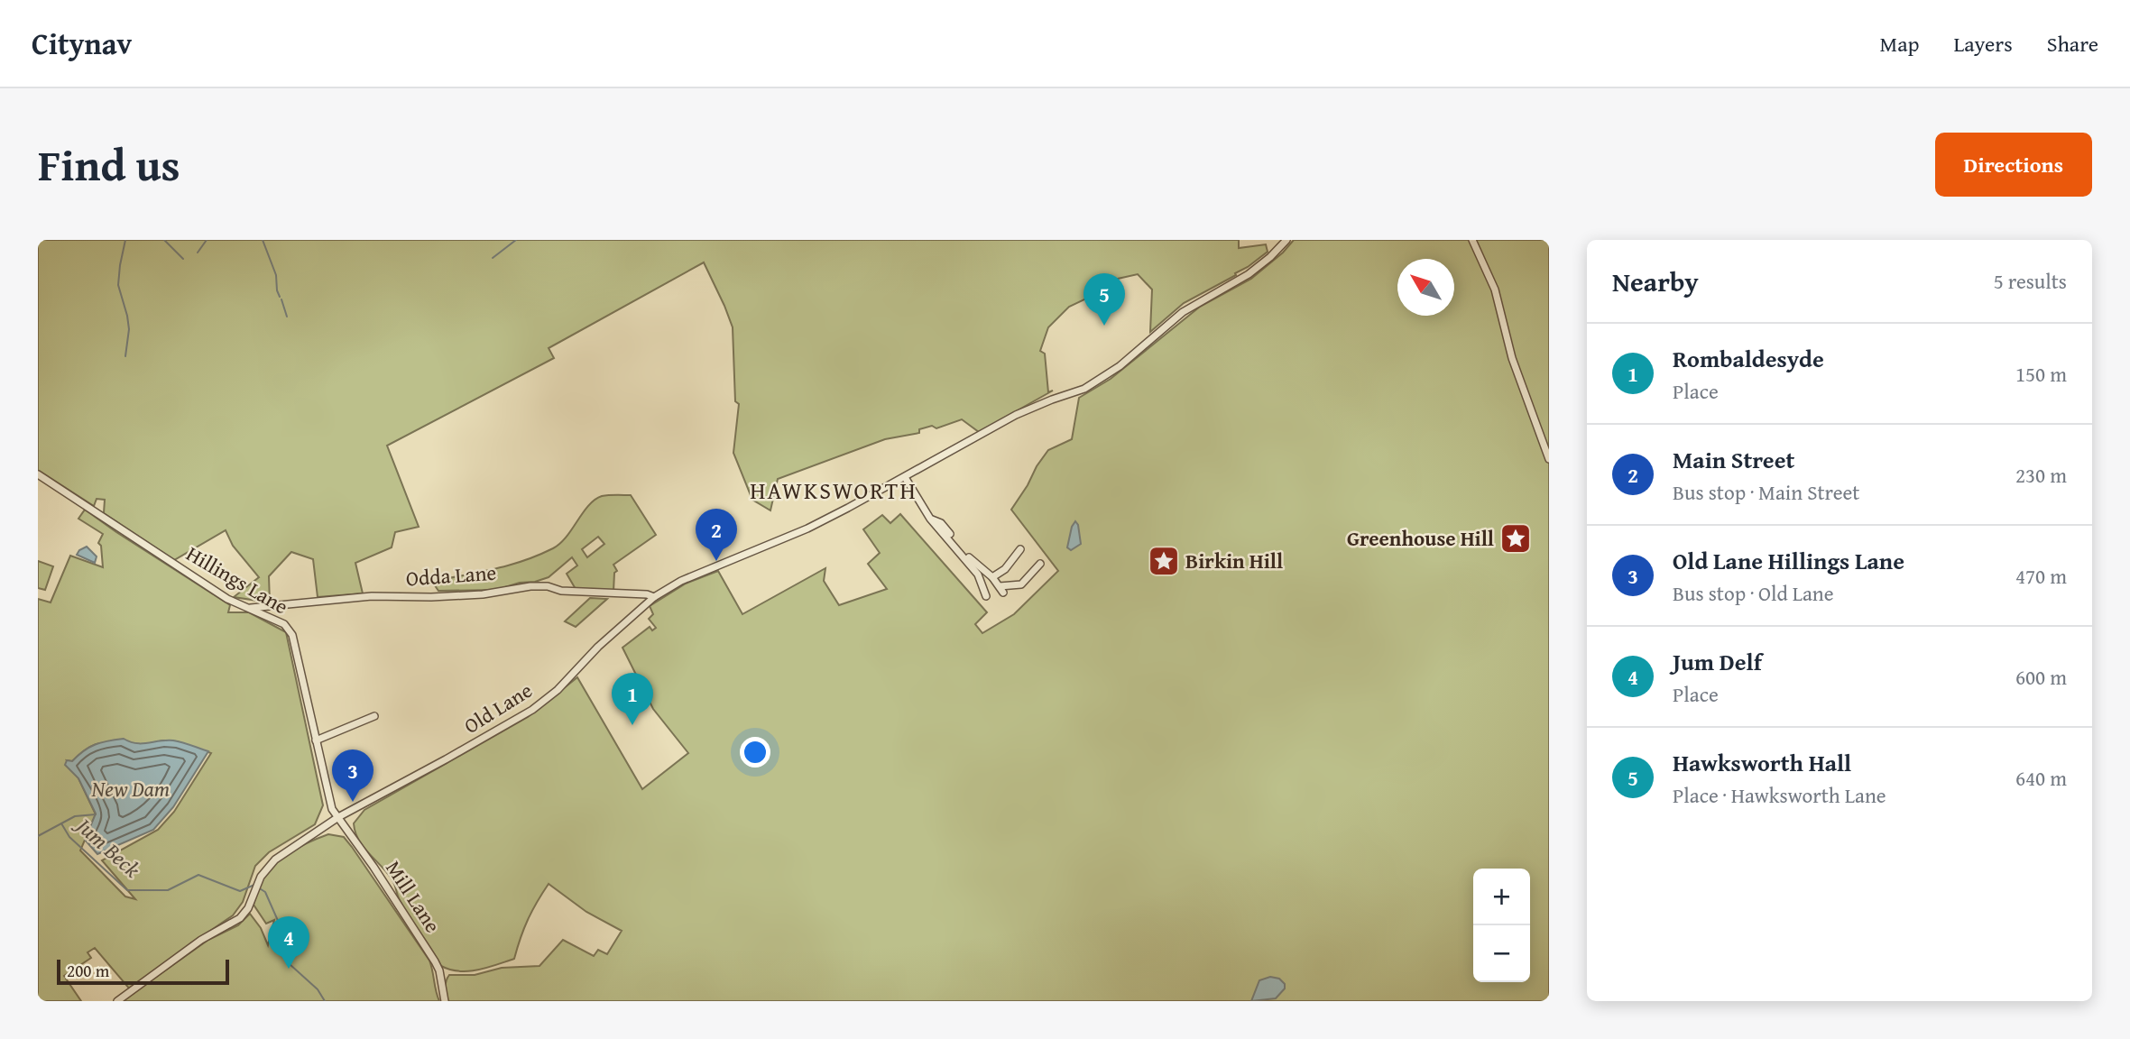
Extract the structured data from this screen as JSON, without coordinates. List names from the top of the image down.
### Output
{
  "streets": {
    "street": [
      "Odda Lane",
      "Hillings Lane",
      "Old Lane",
      "Mill Lane"
    ]
  },
  "crossings": [
    ["Odda Lane", "Hillings Lane"],
    ["Odda Lane", "Old Lane"],
    ["Hillings Lane", "Old Lane"],
    ["Hillings Lane", "Mill Lane"],
    ["Old Lane", "Mill Lane"]
  ],
  "districts": ["HAWKSWORTH"],
  "water": ["New Dam", "Jum Beck"],
  "places": {
    "place": ["Greenhouse Hill", "Birkin Hill"]
  },
  "scale_bar": "200 m",
  "north": "top left",
  "page": {
    "header": "Citynav",
    "nav": ["Map", "Layers", "Share"],
    "title": "Find us",
    "buttons": "Directions",
    "heading": ["Nearby", "5 results"],
    "pins": [
      "5",
      "2",
      "1",
      "3",
      "4"
    ],
    "list": [
      {
        "mark": "1",
        "name": "Rombaldesyde",
        "note": "Place",
        "value": "150 m"
      },
      {
        "mark": "2",
        "name": "Main Street",
        "note": "Bus stop · Main Street",
        "value": "230 m"
      },
      {
        "mark": "3",
        "name": "Old Lane Hillings Lane",
        "note": "Bus stop · Old Lane",
        "value": "470 m"
      },
      {
        "mark": "4",
        "name": "Jum Delf",
        "note": "Place",
        "value": "600 m"
      },
      {
        "mark": "5",
        "name": "Hawksworth Hall",
        "note": "Place · Hawksworth Lane",
        "value": "640 m"
      }
    ],
    "map_buttons": ["+", "−"],
    "scale": "200 m"
  }
}
